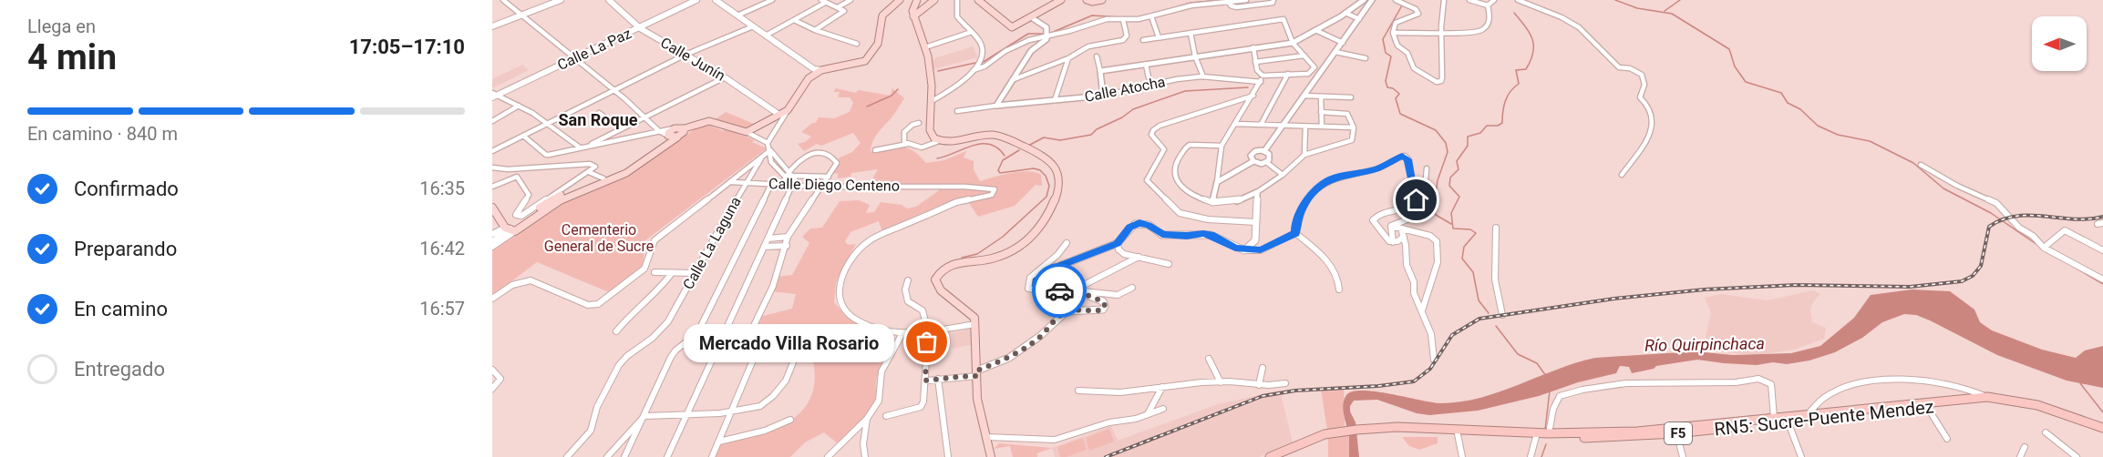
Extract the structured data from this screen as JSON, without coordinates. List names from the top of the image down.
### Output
{
  "streets": {
    "highway": ["RN5: Sucre-Puente Mendez", "F5"],
    "main road": ["Calle La Paz", "Calle Junín"],
    "street": ["Calle Atocha", "Calle Diego Centeno", "Calle La Laguna"]
  },
  "crossings": [
    ["Calle La Paz", "Calle Junín"],
    ["Calle Diego Centeno", "Calle La Laguna"]
  ],
  "districts": ["San Roque"],
  "water": ["Río Quirpinchaca"],
  "parks": ["Cementerio General de Sucre"],
  "places": ["Mercado Villa Rosario"],
  "north": "left",
  "page": {
    "heading": ["4 min", "Llega en", "17:05–17:10"],
    "bar": "En camino · 840 m",
    "list": [
      ["Confirmado", "16:35"],
      ["Preparando", "16:42"],
      ["En camino", "16:57"],
      "Entregado"
    ],
    "bubble": "Mercado Villa Rosario"
  }
}
